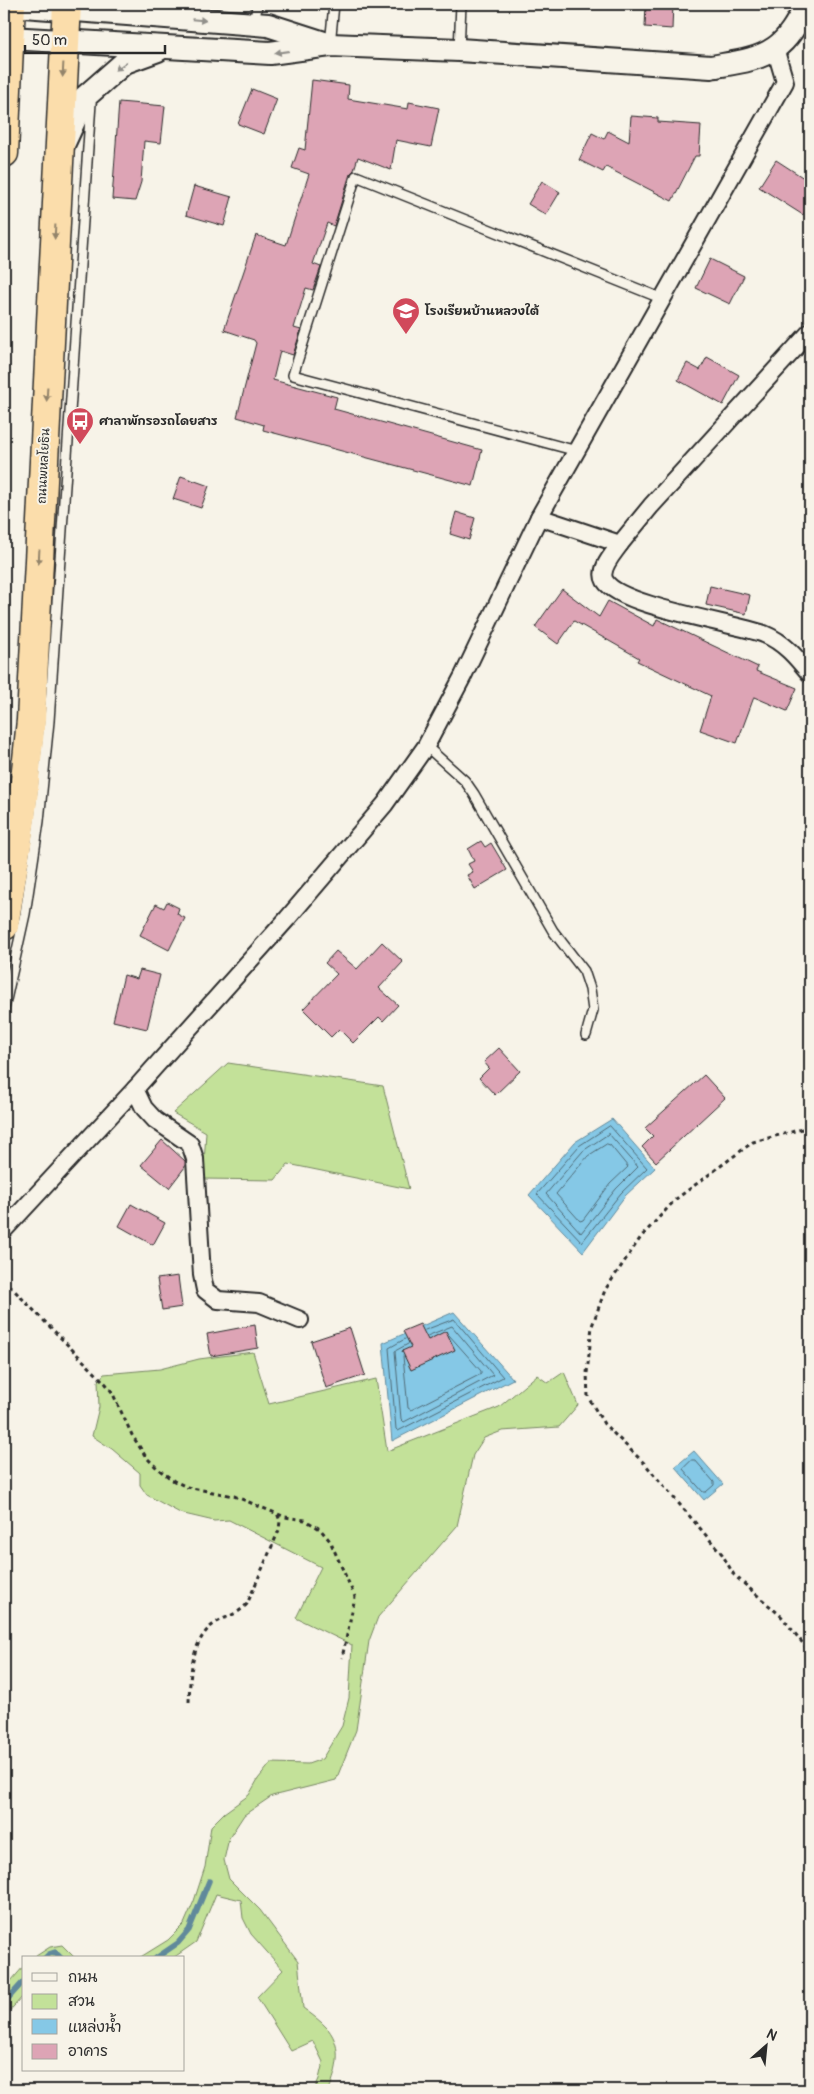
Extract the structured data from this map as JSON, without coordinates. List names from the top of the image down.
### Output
{
  "streets": {
    "highway": ["ถนนพหลโยธิน"]
  },
  "one_way": ["ถนนพหลโยธิน"],
  "places": {
    "school or university": ["โรงเรียนบ้านหลวงใต้"],
    "bus stop": ["ศาลาพักรอรถโดยสาร"]
  },
  "legend": [
    "ถนน",
    "สวน",
    "แหล่งน้ำ",
    "อาคาร"
  ],
  "scale_bar": "50 m",
  "north": "top right"
}
